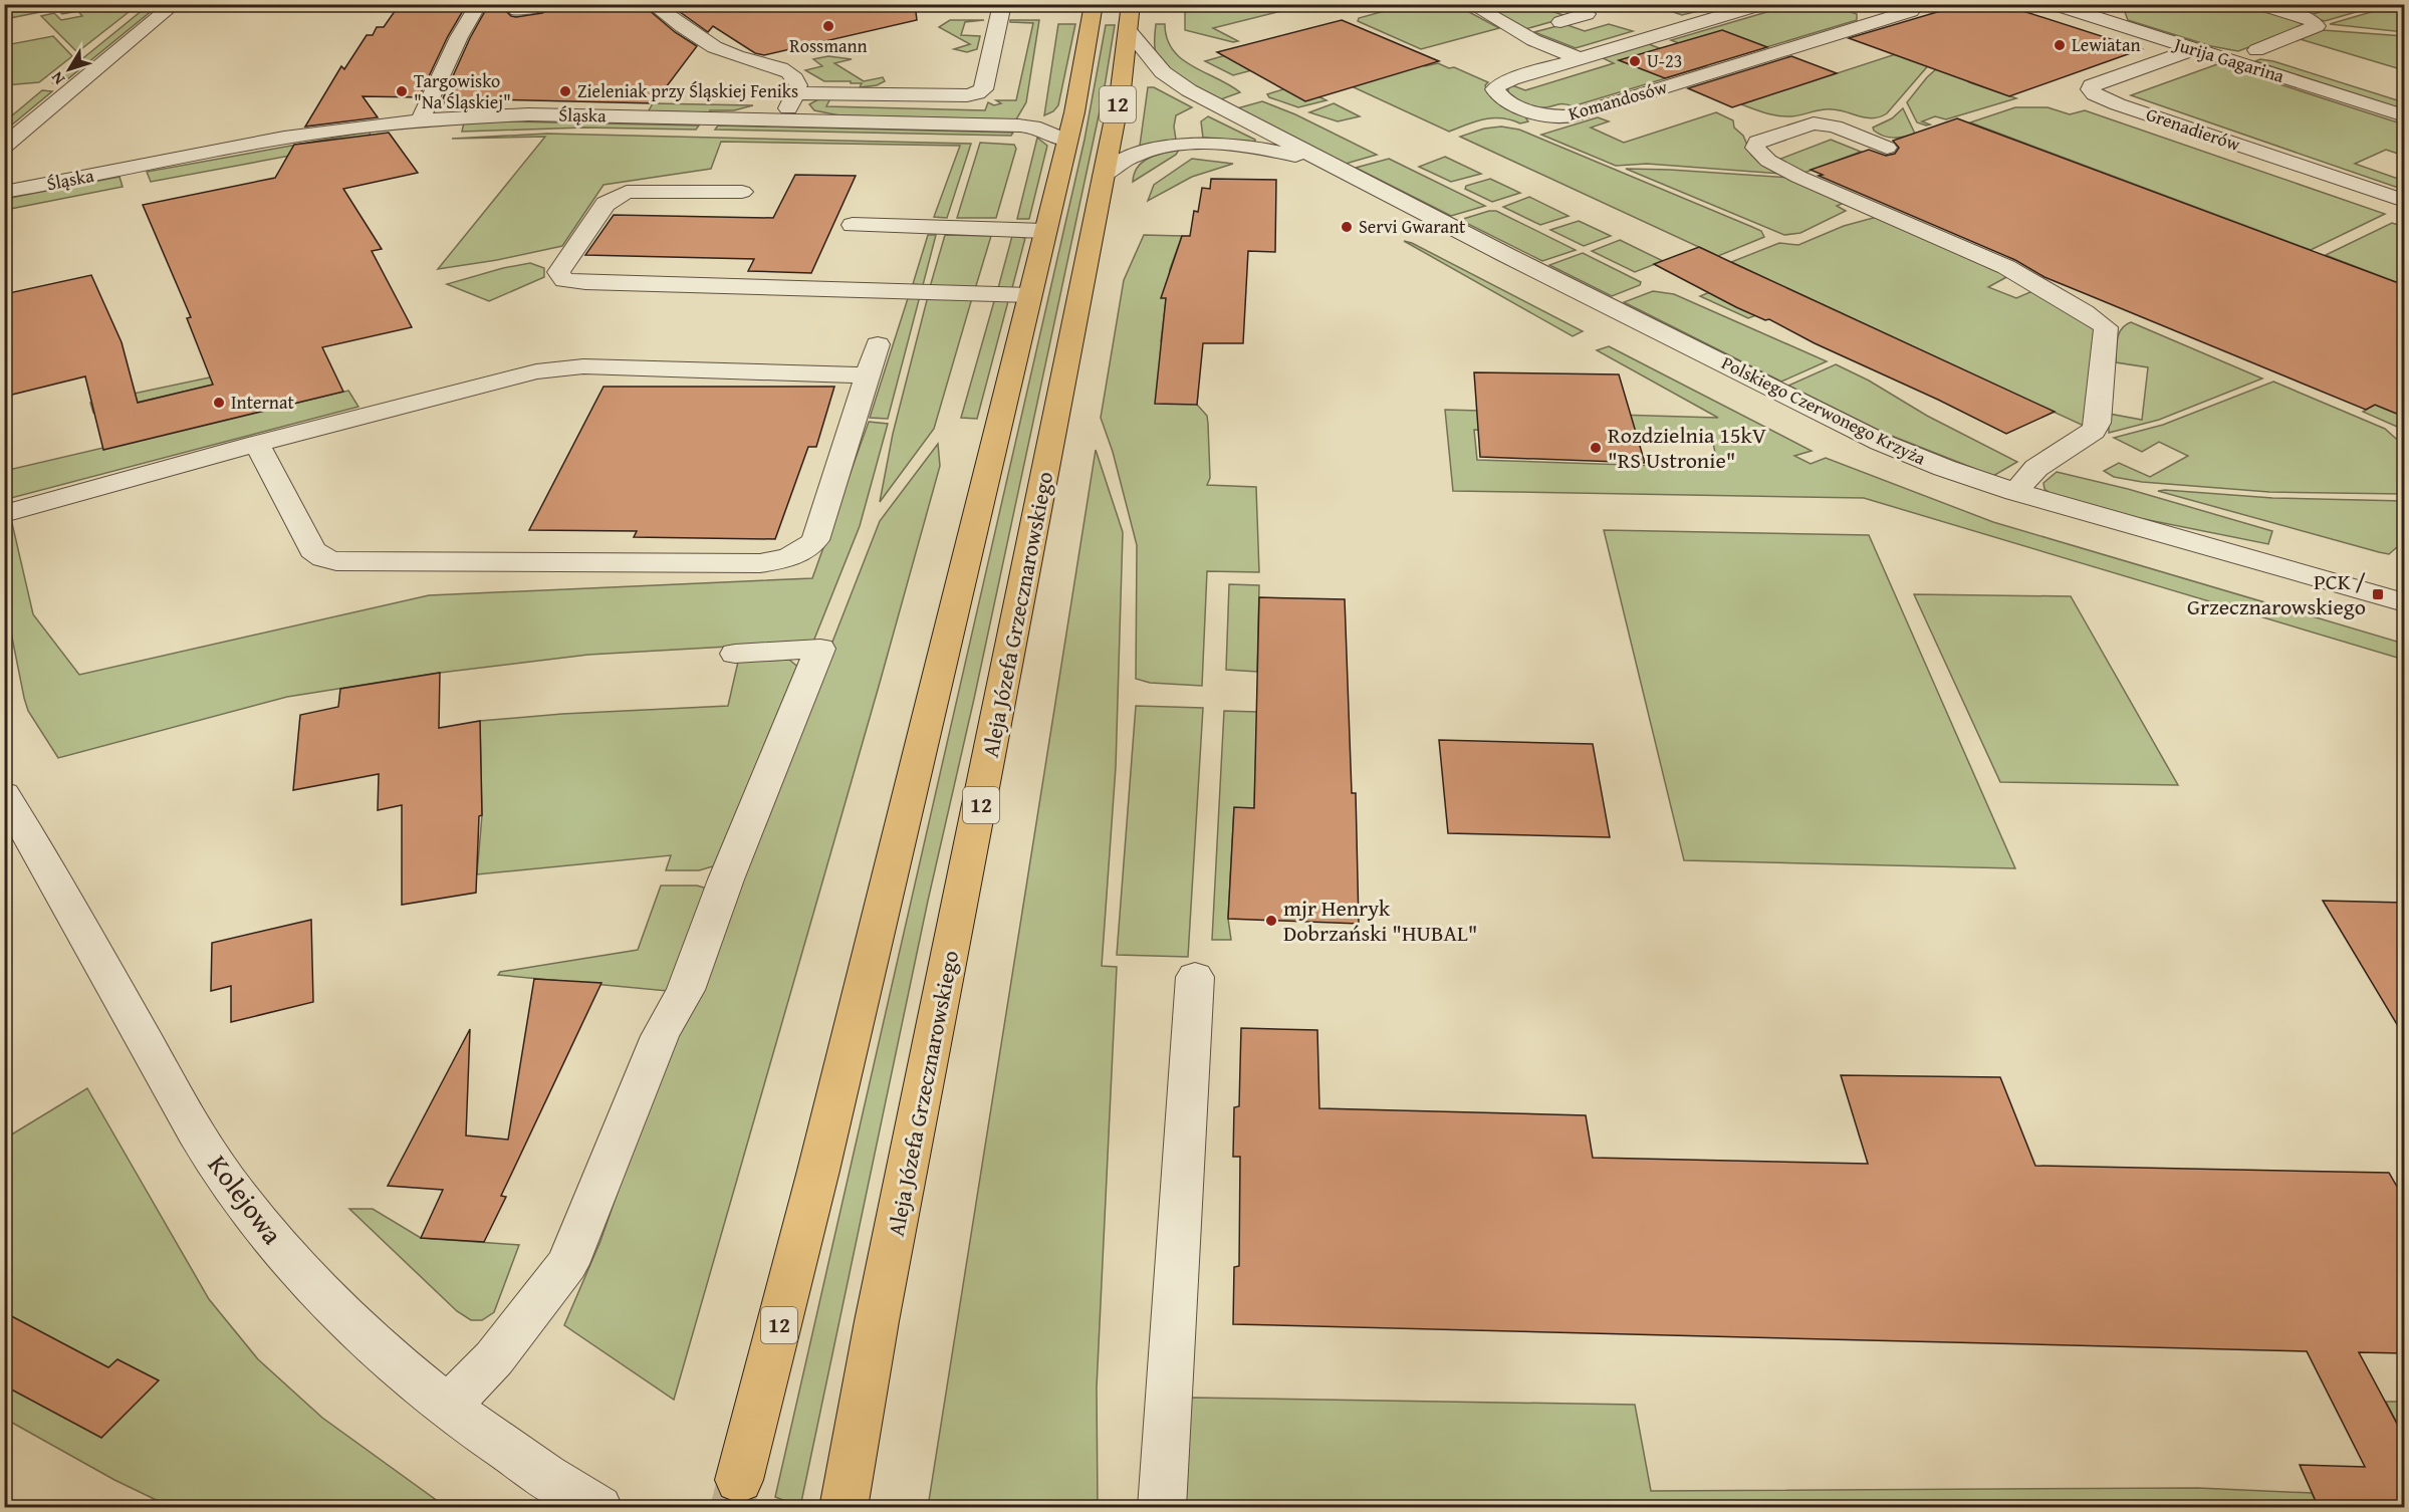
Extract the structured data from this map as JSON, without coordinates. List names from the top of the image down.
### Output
{
  "streets": {
    "main road": ["12", "Aleja Józefa Grzecznarowskiego"],
    "street": [
      "Jurija Gagarina",
      "Komandosów",
      "Śląska",
      "Grenadierów",
      "Polskiego Czerwonego Krzyża",
      "Kolejowa"
    ]
  },
  "crossings": [
    ["Jurija Gagarina", "Grenadierów"],
    ["12", "Śląska"],
    ["Polskiego Czerwonego Krzyża", "Aleja Józefa Grzecznarowskiego"]
  ],
  "places": {
    "other": [
      "Rossmann",
      "Lewiatan",
      "U-23",
      "Targowisko \"Na Śląskiej\"",
      "Zieleniak przy Śląskiej Feniks",
      "Servi Gwarant",
      "Internat",
      "Rozdzielnia 15kV \"RS Ustronie\"",
      "mjr Henryk Dobrzański \"HUBAL\""
    ],
    "transit": ["PCK / Grzecznarowskiego"]
  },
  "north": "bottom left"
}
